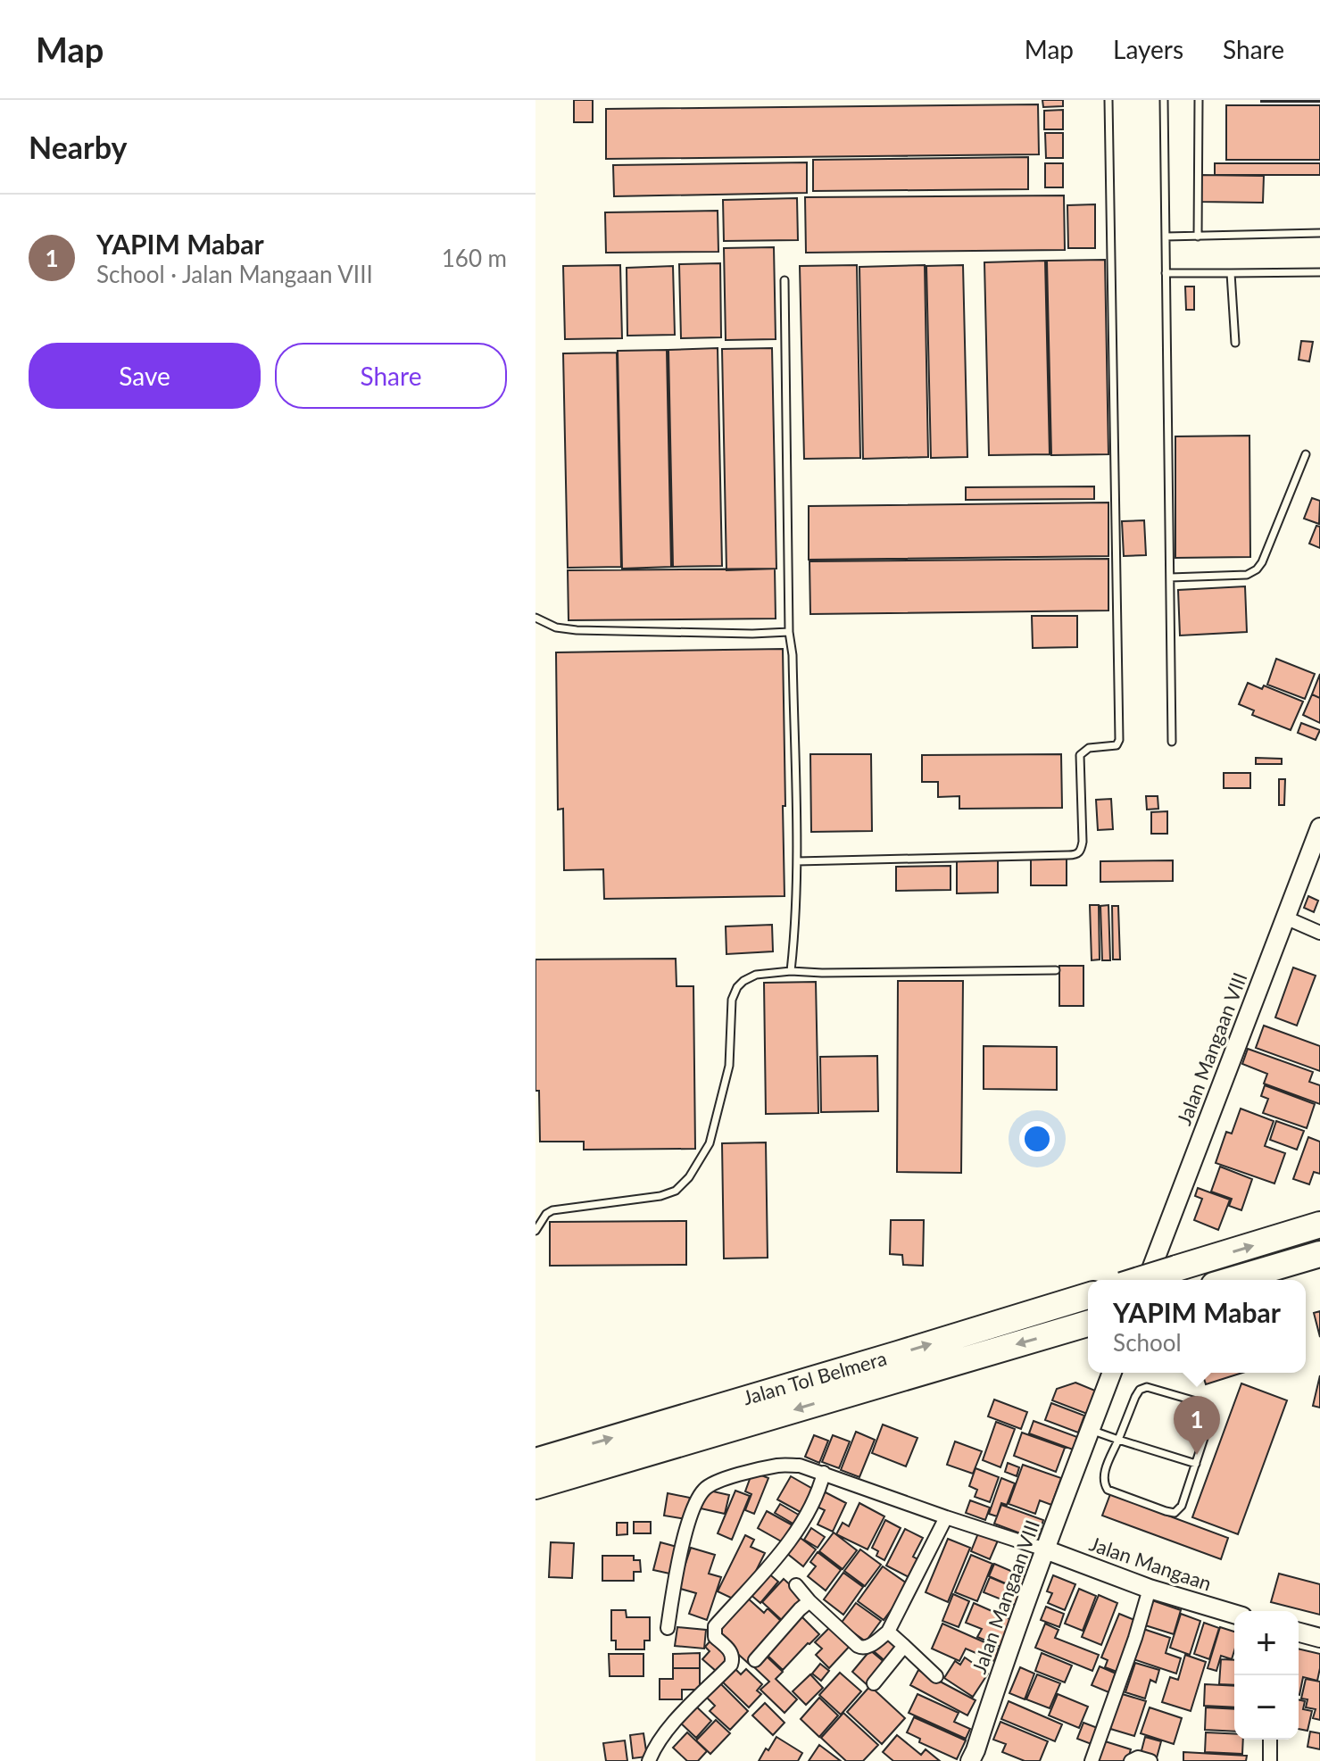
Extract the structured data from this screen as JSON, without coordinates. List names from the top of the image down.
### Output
{
  "streets": {
    "highway": ["Jalan Tol Belmera"],
    "street": ["Jalan Mangaan VIII", "Jalan Mangaan"]
  },
  "crossings": [
    ["Jalan Mangaan VIII", "Jalan Mangaan"]
  ],
  "page": {
    "header": "Map",
    "nav": ["Map", "Layers", "Share"],
    "heading": "Nearby",
    "list": [
      {
        "mark": "1",
        "name": "YAPIM Mabar",
        "note": "School · Jalan Mangaan VIII",
        "value": "160 m"
      }
    ],
    "buttons": ["Save", "Share"],
    "popup": ["YAPIM Mabar", "School"],
    "pins": "1",
    "map_buttons": ["+", "−"]
  }
}
